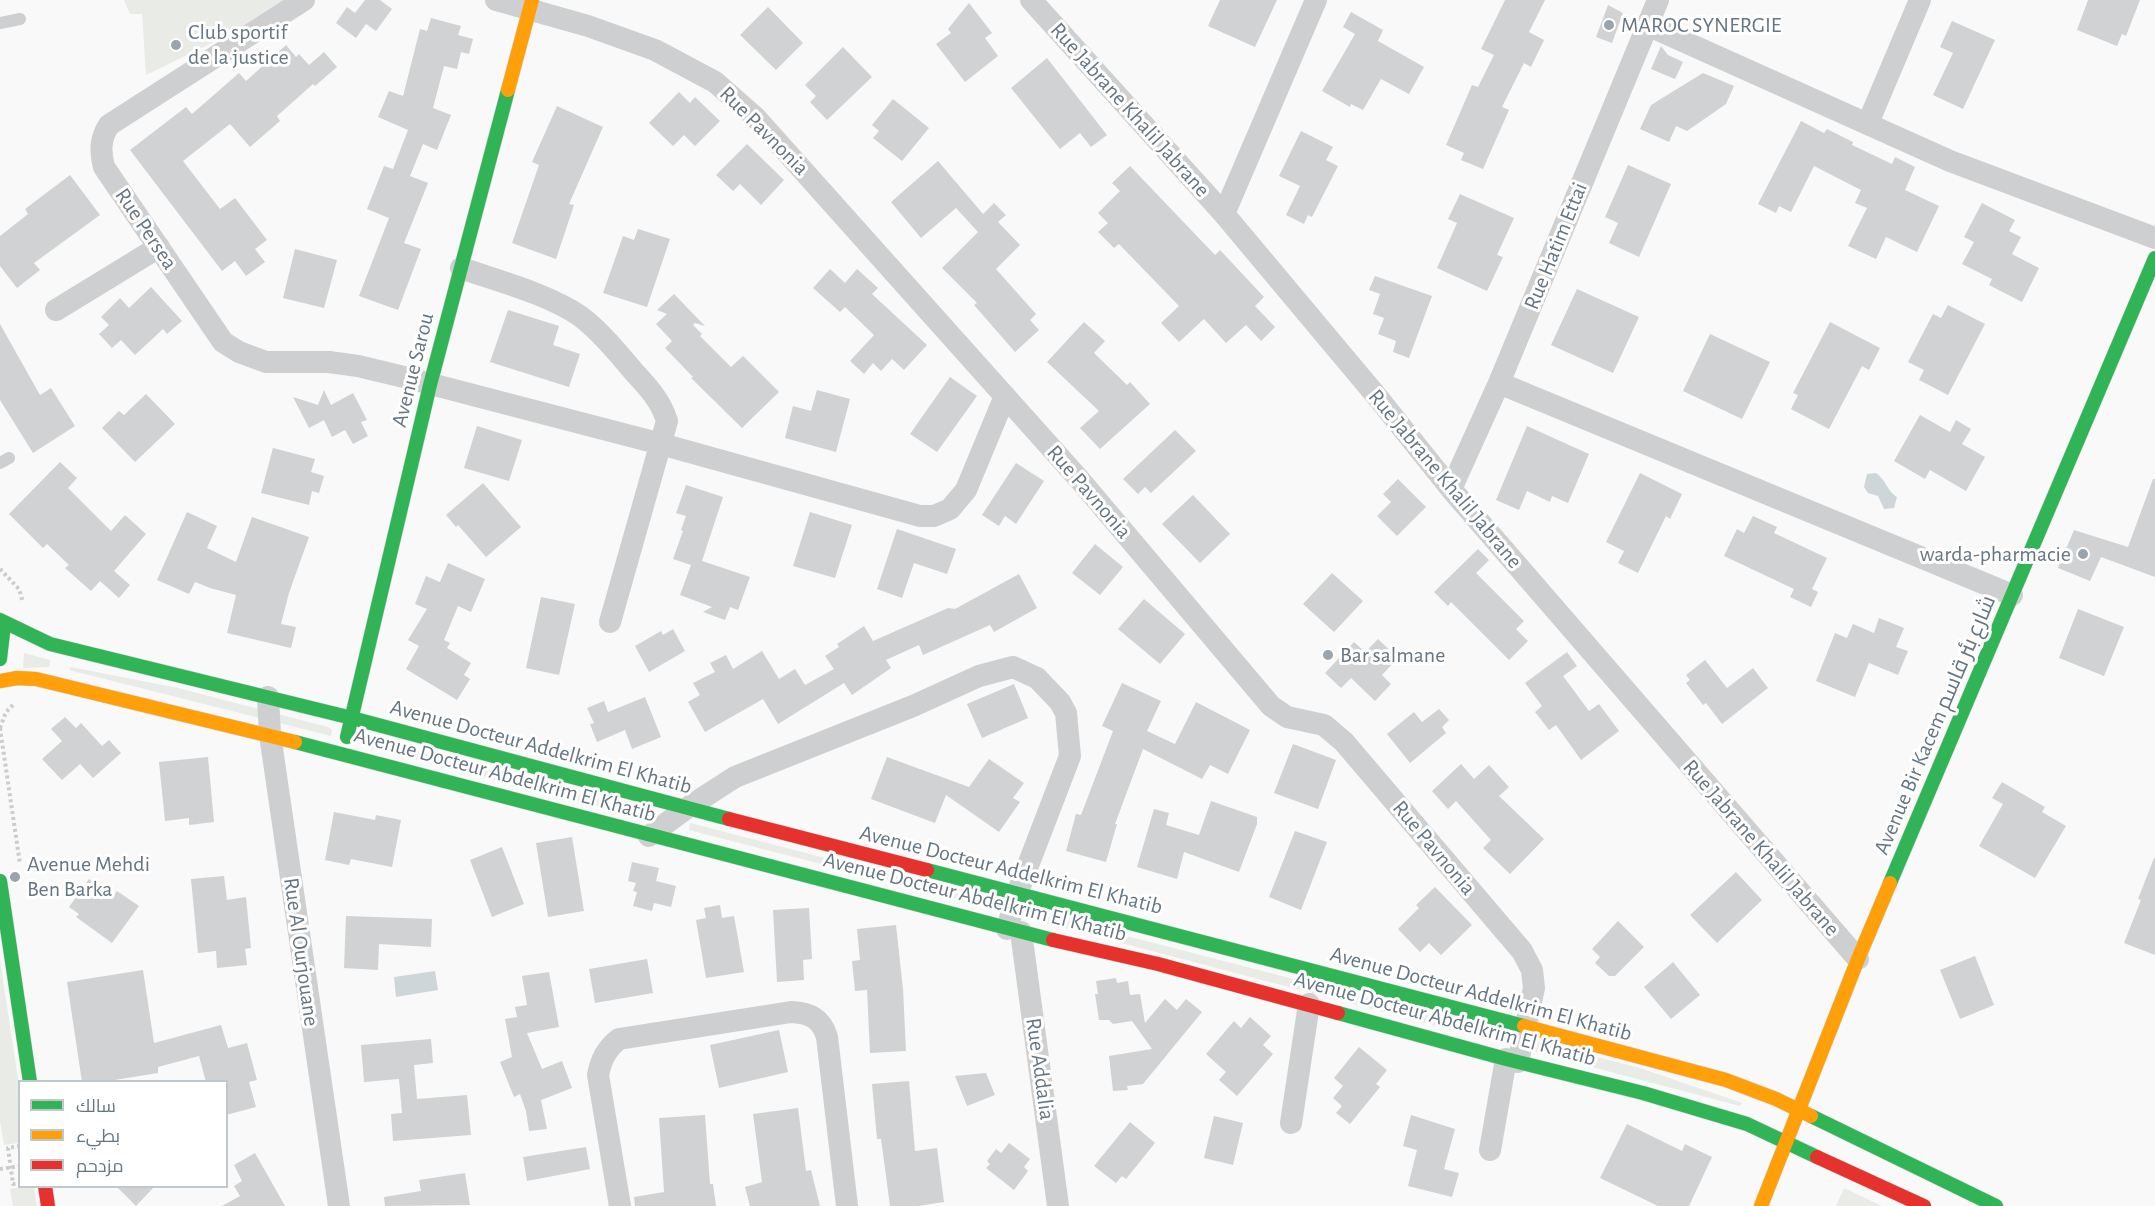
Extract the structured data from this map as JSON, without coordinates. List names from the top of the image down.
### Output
{
  "streets": {
    "main road": [
      "Avenue Sarou",
      "Avenue Bir Kacem شارع بئر قاسم",
      "Avenue Docteur Addelkrim El Khatib",
      "Avenue Docteur Abdelkrim El Khatib"
    ],
    "street": [
      "Rue Jabrane Khalil Jabrane",
      "Rue Pavnonia",
      "Rue Persea",
      "Rue Hatim Ettai",
      "Rue Al Ourjouane",
      "Rue Addalia"
    ]
  },
  "crossings": [
    ["Rue Jabrane Khalil Jabrane", "Rue Hatim Ettai"],
    ["Rue Jabrane Khalil Jabrane", "Avenue Bir Kacem شارع بئر قاسم"],
    ["Rue Pavnonia", "Rue Persea"],
    ["Rue Pavnonia", "Avenue Sarou"],
    ["Rue Pavnonia", "Avenue Docteur Addelkrim El Khatib"],
    ["Rue Pavnonia", "Avenue Docteur Abdelkrim El Khatib"],
    ["Rue Persea", "Avenue Sarou"],
    ["Avenue Sarou", "Avenue Docteur Addelkrim El Khatib"],
    ["Avenue Sarou", "Avenue Docteur Abdelkrim El Khatib"],
    ["Avenue Bir Kacem شارع بئر قاسم", "Avenue Docteur Addelkrim El Khatib"],
    ["Avenue Bir Kacem شارع بئر قاسم", "Avenue Docteur Abdelkrim El Khatib"],
    ["Avenue Docteur Addelkrim El Khatib", "Rue Al Ourjouane"],
    ["Avenue Docteur Abdelkrim El Khatib", "Rue Al Ourjouane"],
    ["Avenue Docteur Abdelkrim El Khatib", "Rue Addalia"]
  ],
  "places": [
    "MAROC SYNERGIE",
    "Club sportif de la justice",
    "warda-pharmacie",
    "Bar salmane",
    "Avenue Mehdi Ben Barka"
  ],
  "legend": ["سالك", "بطيء", "مزدحم"]
}
